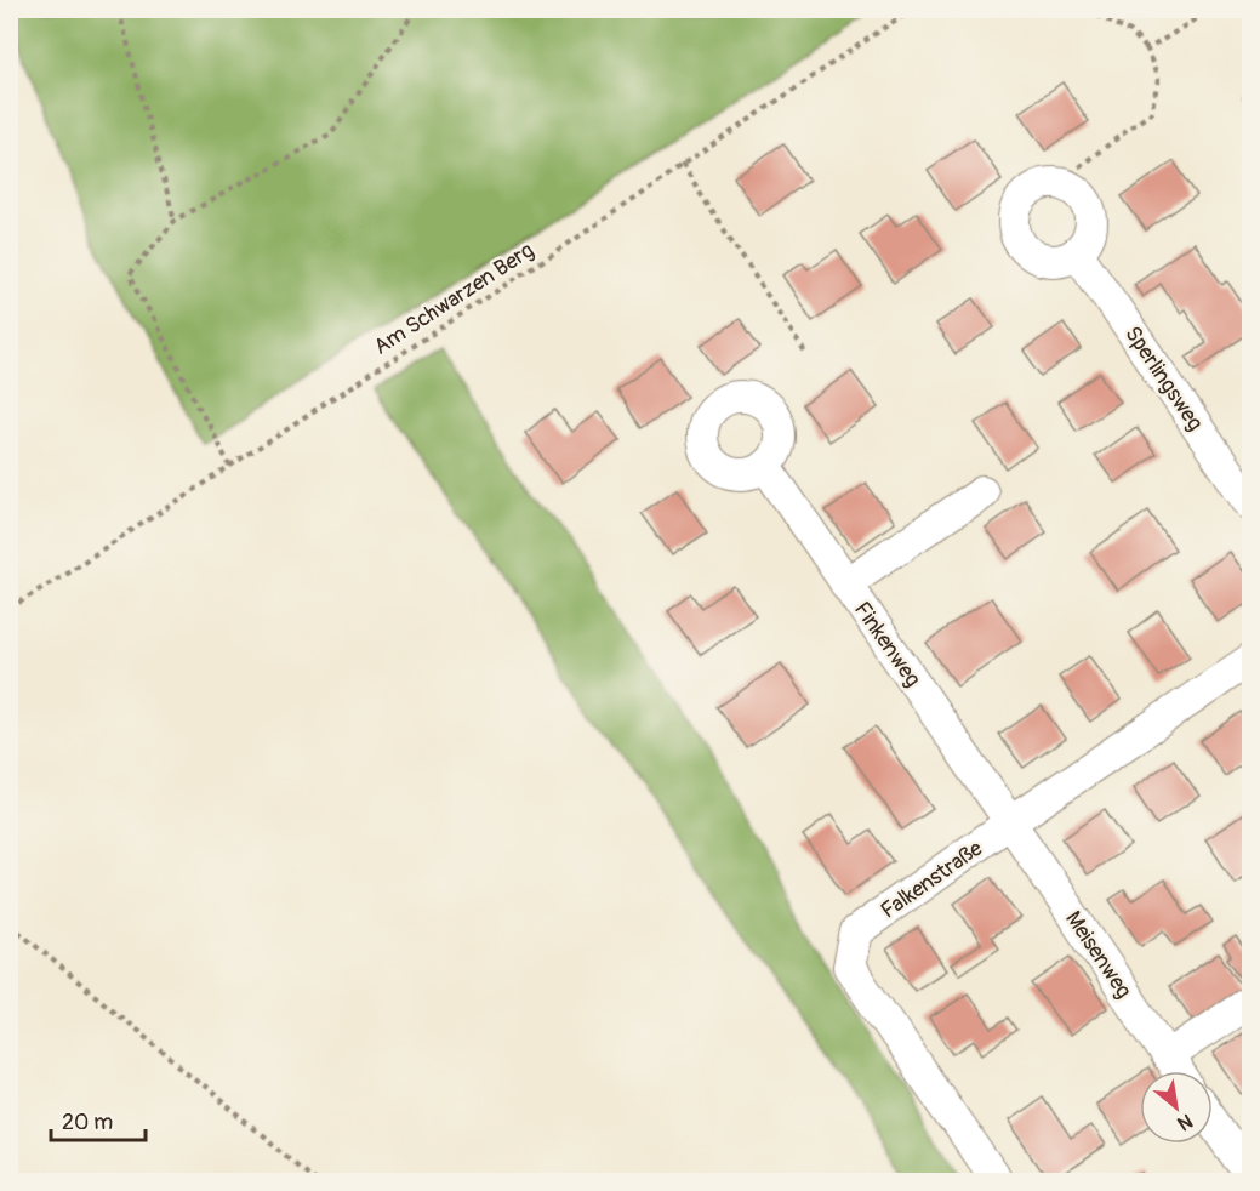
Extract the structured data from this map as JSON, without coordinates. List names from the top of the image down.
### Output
{
  "streets": {
    "street": [
      "Sperlingsweg",
      "Finkenweg",
      "Falkenstraße",
      "Meisenweg"
    ],
    "path": ["Am Schwarzen Berg"]
  },
  "crossings": [
    ["Finkenweg", "Falkenstraße"],
    ["Finkenweg", "Meisenweg"],
    ["Falkenstraße", "Meisenweg"]
  ],
  "scale_bar": "20 m",
  "north": "bottom right"
}
